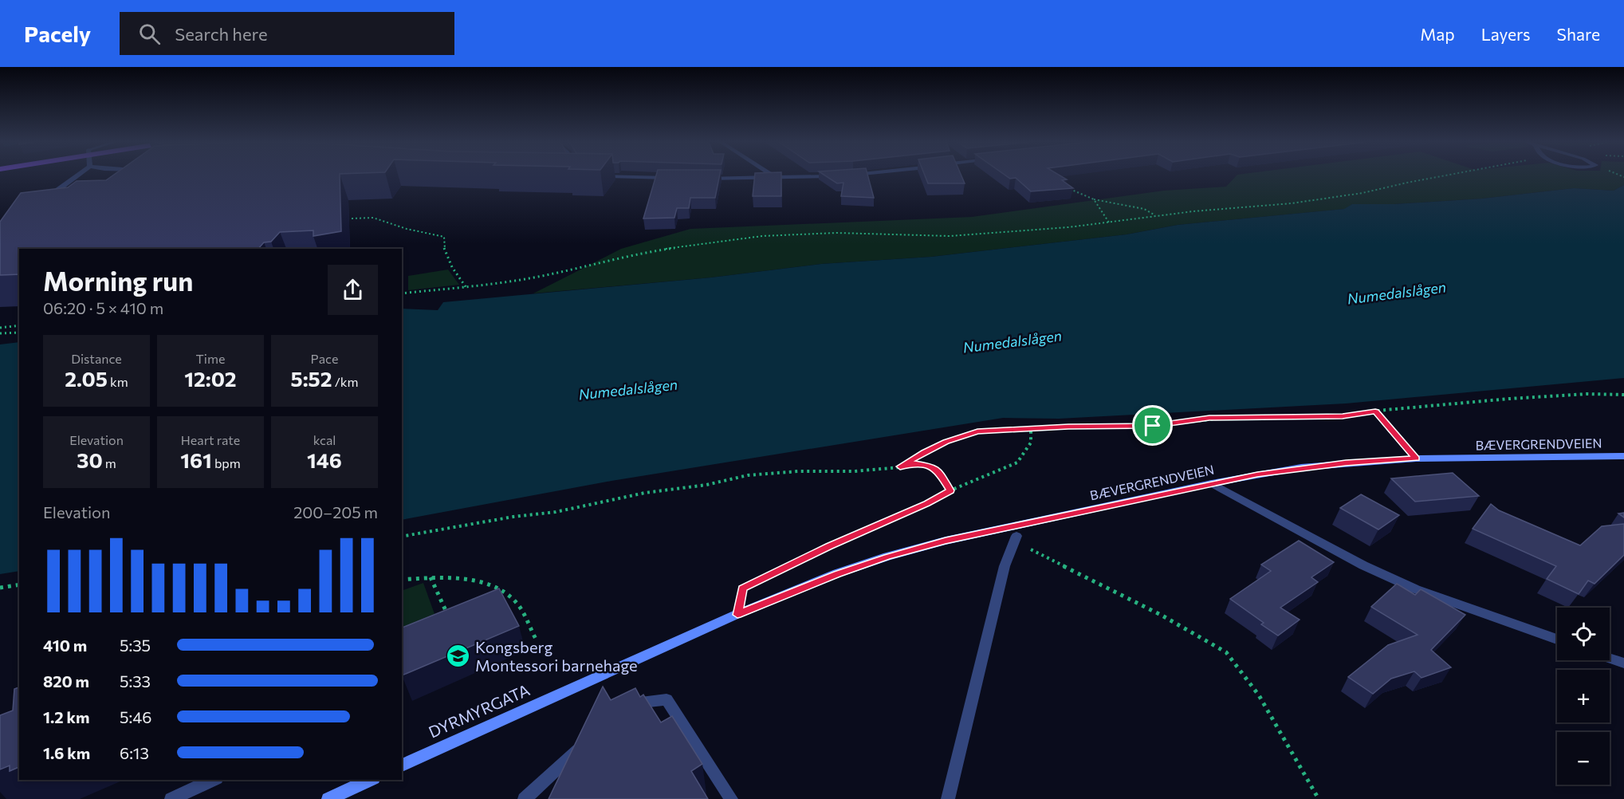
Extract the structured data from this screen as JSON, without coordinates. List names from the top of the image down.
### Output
{
  "streets": {
    "main road": ["BÆVERGRENDVEIEN", "DYRMYRGATA"]
  },
  "crossings": [
    ["BÆVERGRENDVEIEN", "DYRMYRGATA"]
  ],
  "water": ["Numedalslågen"],
  "places": {
    "school or university": ["Kongsberg Montessori barnehage"]
  },
  "page": {
    "header": "Pacely",
    "search": "Search here",
    "nav": ["Map", "Layers", "Share"],
    "heading": ["Morning run", "06:20 · 5 × 410 m"],
    "stats": [
      ["Distance", "2.05 km"],
      ["Time", "12:02"],
      ["Pace", "5:52 /km"],
      ["Elevation", "30 m"],
      ["Heart rate", "161 bpm"],
      ["kcal", "146"]
    ],
    "chart": ["Elevation", "200–205 m"],
    "map_buttons": ["+", "−"],
    "list": [
      {
        "name": "410 m",
        "note": "5:35"
      },
      {
        "name": "820 m",
        "note": "5:33"
      },
      {
        "name": "1.2 km",
        "note": "5:46"
      },
      {
        "name": "1.6 km",
        "note": "6:13"
      }
    ]
  }
}
